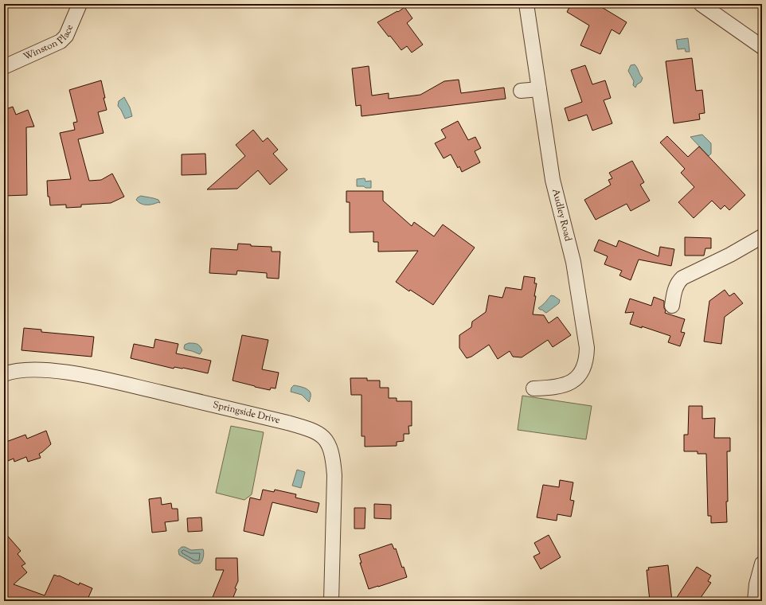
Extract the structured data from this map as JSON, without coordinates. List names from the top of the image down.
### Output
{
  "streets": {
    "street": ["Winston Place", "Audley Road", "Springside Drive"]
  }
}
